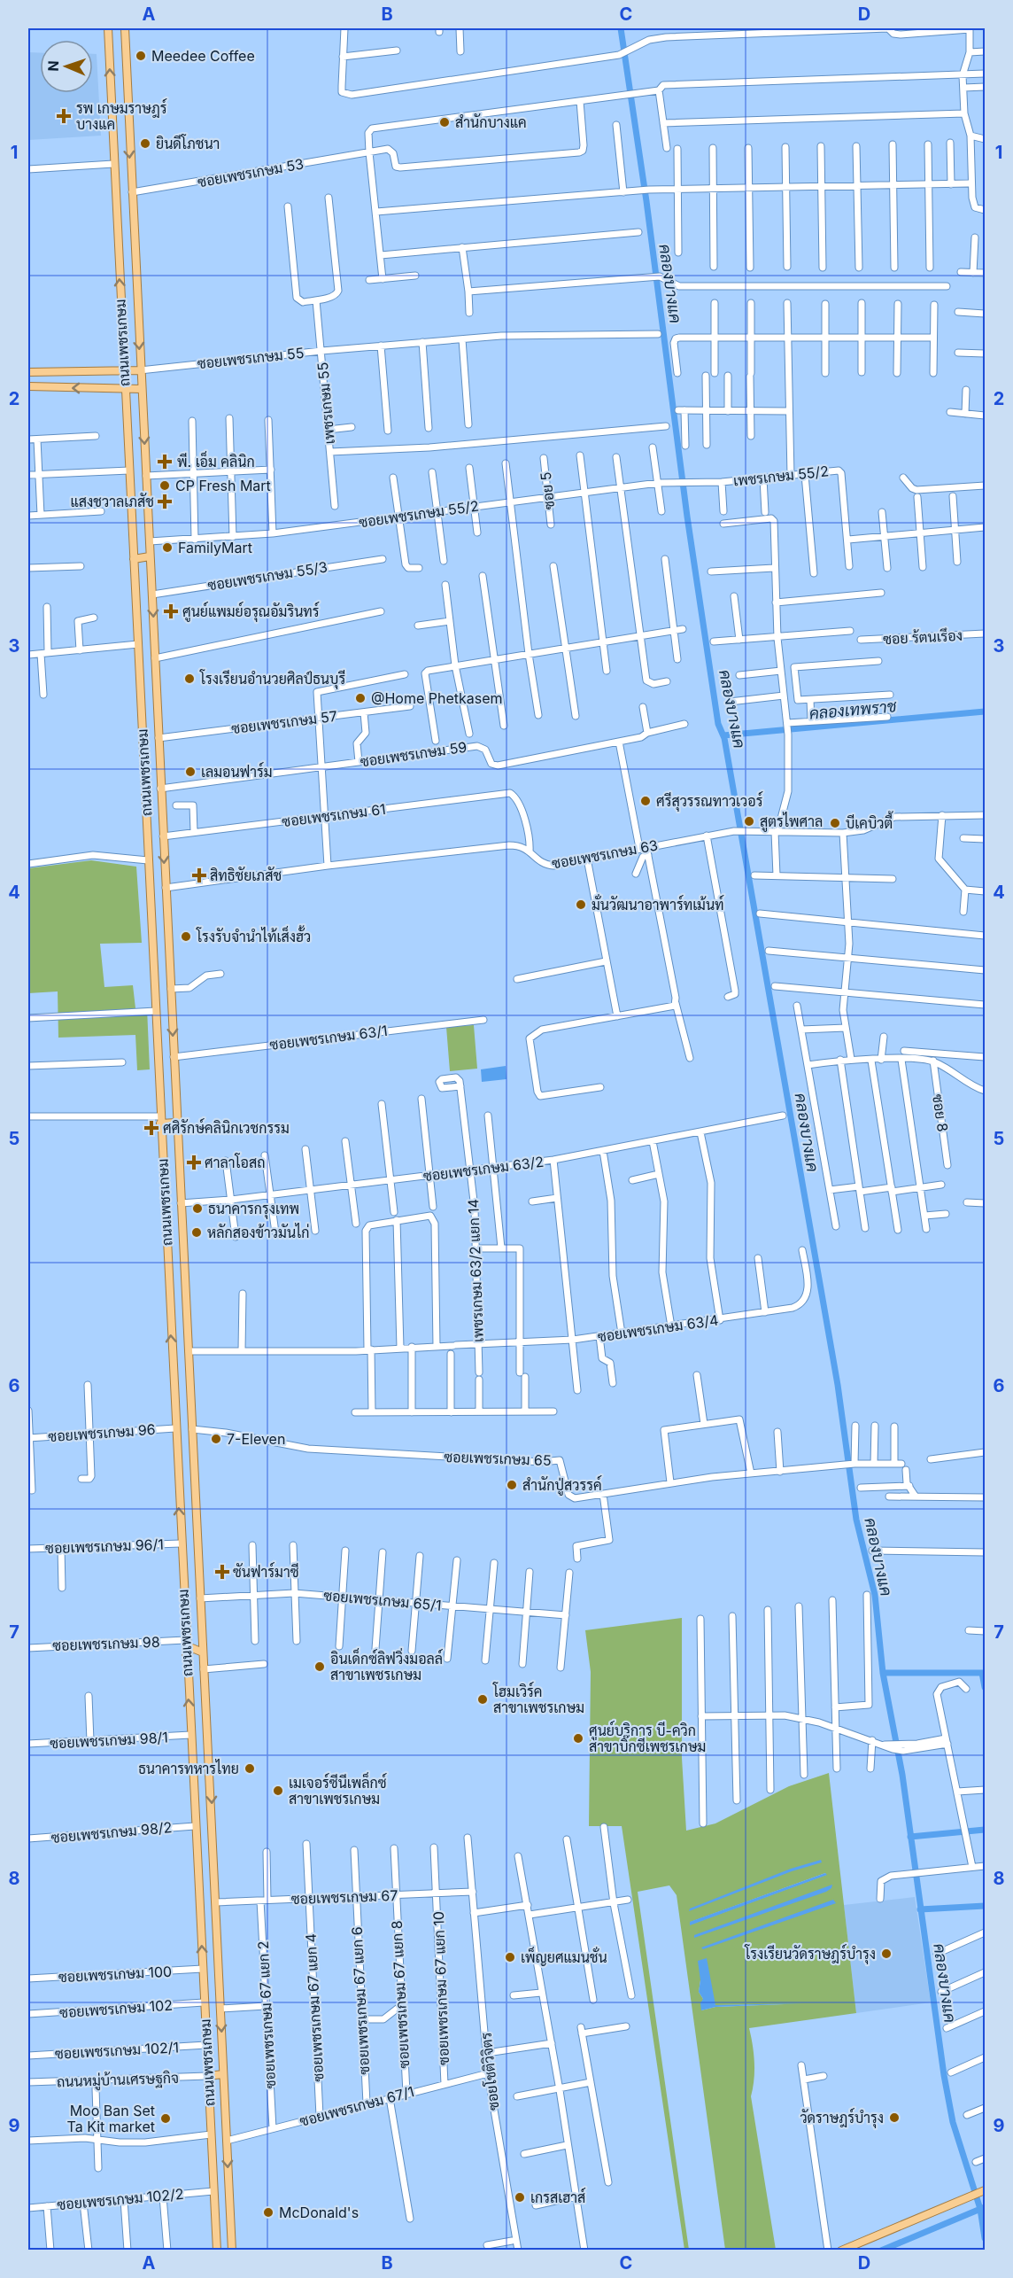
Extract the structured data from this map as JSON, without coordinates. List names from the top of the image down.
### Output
{
  "streets": {
    "main road": ["ถนนเพชรเกษม"],
    "street": [
      "ซอยเพชรเกษม 53",
      "ซอยเพชรเกษม 55",
      "เพชรเกษม 55",
      "เพชรเกษม 55/2",
      "ซอย 5",
      "ซอยเพชรเกษม 55/2",
      "ซอยเพชรเกษม 55/3",
      "ซอย ร้ตนเรึอง",
      "ซอยเพชรเกษม 57",
      "ซอยเพชรเกษม 59",
      "ซอยเพชรเกษม 61",
      "ซอยเพชรเกษม 63",
      "ซอยเพชรเกษม 63/1",
      "ซอย 8",
      "ซอยเพชรเกษม 63/2",
      "เพชรเกษม 63/2 แยก 14",
      "ซอยเพชรเกษม 63/4",
      "ซอยเพชรเกษม 96",
      "ซอยเพชรเกษม 65",
      "ซอยเพชรเกษม 96/1",
      "ซอยเพชรเกษม 65/1",
      "ซอยเพชรเกษม 98",
      "ซอยเพชรเกษม 98/1",
      "ซอยเพชรเกษม 98/2",
      "ซอยเพชรเกษม 67",
      "ซอยเพชรเกษม 100",
      "ซอยเพชรเกษม 67 แยก 10",
      "ซอยเพชรเกษม 67 แยก 8",
      "ซอยเพชรเกษม 67 แยก 6",
      "ซอยเพชรเกษม 67 แยก 4",
      "ซอยเพชรเกษม 102",
      "ซอยเพชรเกษม 67 แยก 2",
      "ซอยเพชรเกษม 102/1",
      "ซอยโชติวิจิตร",
      "ถนนหมู่บ้านเศรษฐกิจ",
      "ซอยเพชรเกษม 67/1",
      "ซอยเพชรเกษม 102/2"
    ]
  },
  "crossings": [
    ["ซอยเพชรเกษม 53", "ถนนเพชรเกษม"],
    ["ถนนเพชรเกษม", "ซอยเพชรเกษม 55"],
    ["ถนนเพชรเกษม", "ซอยเพชรเกษม 55/2"],
    ["ถนนเพชรเกษม", "ซอยเพชรเกษม 55/3"],
    ["ถนนเพชรเกษม", "ซอยเพชรเกษม 57"],
    ["ถนนเพชรเกษม", "ซอยเพชรเกษม 59"],
    ["ถนนเพชรเกษม", "ซอยเพชรเกษม 61"],
    ["ถนนเพชรเกษม", "ซอยเพชรเกษม 63"],
    ["ถนนเพชรเกษม", "ซอยเพชรเกษม 63/1"],
    ["ถนนเพชรเกษม", "ซอยเพชรเกษม 63/2"],
    ["ถนนเพชรเกษม", "ซอยเพชรเกษม 63/4"],
    ["ถนนเพชรเกษม", "ซอยเพชรเกษม 96"],
    ["ถนนเพชรเกษม", "ซอยเพชรเกษม 65"],
    ["ถนนเพชรเกษม", "ซอยเพชรเกษม 96/1"],
    ["ถนนเพชรเกษม", "ซอยเพชรเกษม 65/1"],
    ["ถนนเพชรเกษม", "ซอยเพชรเกษม 98"],
    ["ถนนเพชรเกษม", "ซอยเพชรเกษม 98/1"],
    ["ถนนเพชรเกษม", "ซอยเพชรเกษม 98/2"],
    ["ถนนเพชรเกษม", "ซอยเพชรเกษม 67"],
    ["ถนนเพชรเกษม", "ซอยเพชรเกษม 100"],
    ["ถนนเพชรเกษม", "ซอยเพชรเกษม 102"],
    ["ถนนเพชรเกษม", "ซอยเพชรเกษม 102/1"],
    ["ถนนเพชรเกษม", "ถนนหมู่บ้านเศรษฐกิจ"],
    ["ถนนเพชรเกษม", "ซอยเพชรเกษม 67/1"],
    ["ถนนเพชรเกษม", "ซอยเพชรเกษม 102/2"],
    ["ซอยเพชรเกษม 55", "เพชรเกษม 55"],
    ["เพชรเกษม 55/2", "ซอยเพชรเกษม 55/2"],
    ["ซอย 5", "ซอยเพชรเกษม 55/2"],
    ["ซอยเพชรเกษม 61", "ซอยเพชรเกษม 63"],
    ["ซอยเพชรเกษม 63/2", "เพชรเกษม 63/2 แยก 14"],
    ["เพชรเกษม 63/2 แยก 14", "ซอยเพชรเกษม 63/4"],
    ["ซอยเพชรเกษม 67", "ซอยเพชรเกษม 67 แยก 10"],
    ["ซอยเพชรเกษม 67", "ซอยเพชรเกษม 67 แยก 8"],
    ["ซอยเพชรเกษม 67", "ซอยเพชรเกษม 67 แยก 6"],
    ["ซอยเพชรเกษม 67", "ซอยเพชรเกษม 67 แยก 4"],
    ["ซอยเพชรเกษม 67", "ซอยเพชรเกษม 67 แยก 2"],
    ["ซอยเพชรเกษม 67", "ซอยโชติวิจิตร"],
    ["ซอยเพชรเกษม 67 แยก 10", "ซอยเพชรเกษม 67/1"],
    ["ซอยเพชรเกษม 67 แยก 8", "ซอยเพชรเกษม 67/1"],
    ["ซอยเพชรเกษม 67 แยก 6", "ซอยเพชรเกษม 67/1"],
    ["ซอยเพชรเกษม 67 แยก 4", "ซอยเพชรเกษม 67/1"],
    ["ซอยเพชรเกษม 67 แยก 2", "ซอยเพชรเกษม 67/1"],
    ["ซอยโชติวิจิตร", "ซอยเพชรเกษม 67/1"]
  ],
  "water": ["คลองบางแค", "คลองเทพราช"],
  "places": {
    "other": [
      "Meedee Coffee",
      "สำนักบางแค",
      "ยินดีโภชนา",
      "CP Fresh Mart",
      "FamilyMart",
      "โรงเรียนอำนวยศิลป์ธนบุรี",
      "@Home Phetkasem",
      "เลมอนฟาร์ม",
      "ศรีสุวรรณทาวเวอร์",
      "สูตรไพศาล",
      "บีเคบิวตี้",
      "มั่นวัฒนาอาพาร์ทเม้นท์",
      "โรงรับจำนำไท้เส็งฮั้ว",
      "ธนาคารกรุงเทพ",
      "หลักสองข้าวมันไก่",
      "7-Eleven",
      "สำนักปู่สวรรค์",
      "อินเด็กซ์ลิฟวิ่งมอลล์ สาขาเพชรเกษม",
      "โฮมเวิร์ค สาขาเพชรเกษม",
      "ศูนย์บริการ บี-ควิก สาขาบิ๊กซีเพชรเกษม",
      "ธนาคารทหารไทย",
      "เมเจอร์ซีนีเพล็กซ์ สาขาเพชรเกษม",
      "โรงเรียนวัดราษฎร์บำรุง",
      "เพ็ญยศแมนชั่น",
      "วัดราษฎร์บำรุง",
      "Moo Ban Set Ta Kit market",
      "เกรสเฮาส์",
      "McDonald's"
    ],
    "health": [
      "รพ เกษมราษฎร์ บางแค",
      "พี. เอ็ม คลินิก",
      "แสงชวาลเภสัช",
      "ศูนย์แพมย์อรุณอัมรินทร์",
      "สิทธิชัยเภสัช",
      "ศศิรักษ์คลินิกเวชกรรม",
      "ศาลาโอสถ",
      "ซันฟาร์มาซี"
    ]
  },
  "north": "left",
  "grid": {
    "columns": [
      "A",
      "B",
      "C",
      "D"
    ],
    "rows": [
      "1",
      "2",
      "3",
      "4",
      "5",
      "6",
      "7",
      "8",
      "9"
    ]
  }
}
